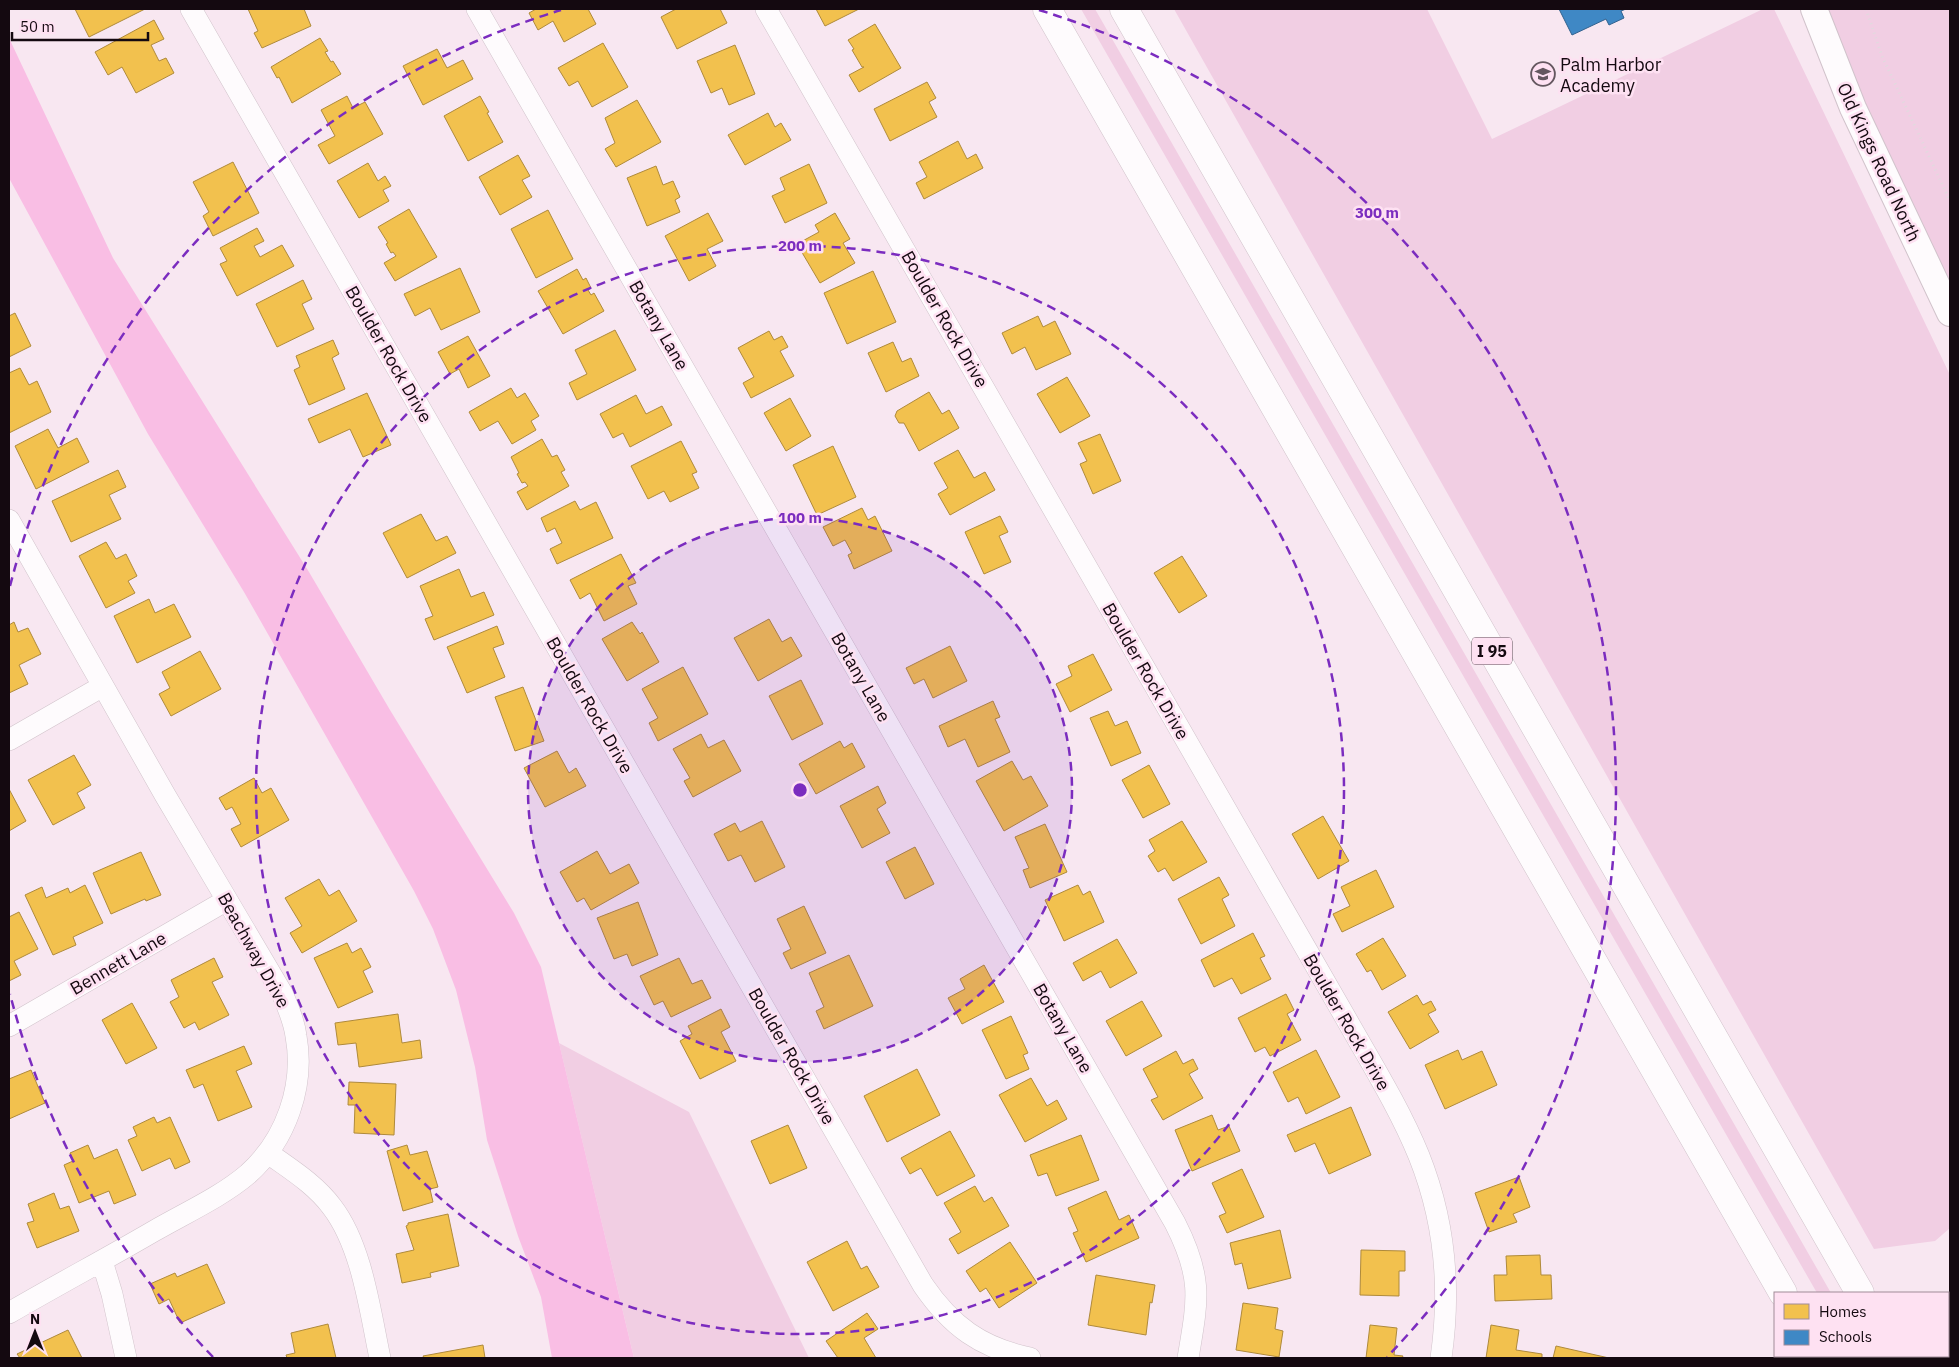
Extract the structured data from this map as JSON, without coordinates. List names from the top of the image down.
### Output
{
  "streets": {
    "highway": ["I 95"],
    "street": [
      "Old Kings Road North",
      "Boulder Rock Drive",
      "Botany Lane",
      "Beachway Drive",
      "Bennett Lane"
    ]
  },
  "crossings": [
    ["Beachway Drive", "Bennett Lane"]
  ],
  "places": {
    "school or university": ["Palm Harbor Academy"]
  },
  "legend": ["Homes", "Schools"],
  "scale_bar": "50 m",
  "north": "top",
  "rings": ["300 m", "200 m", "100 m"]
}
